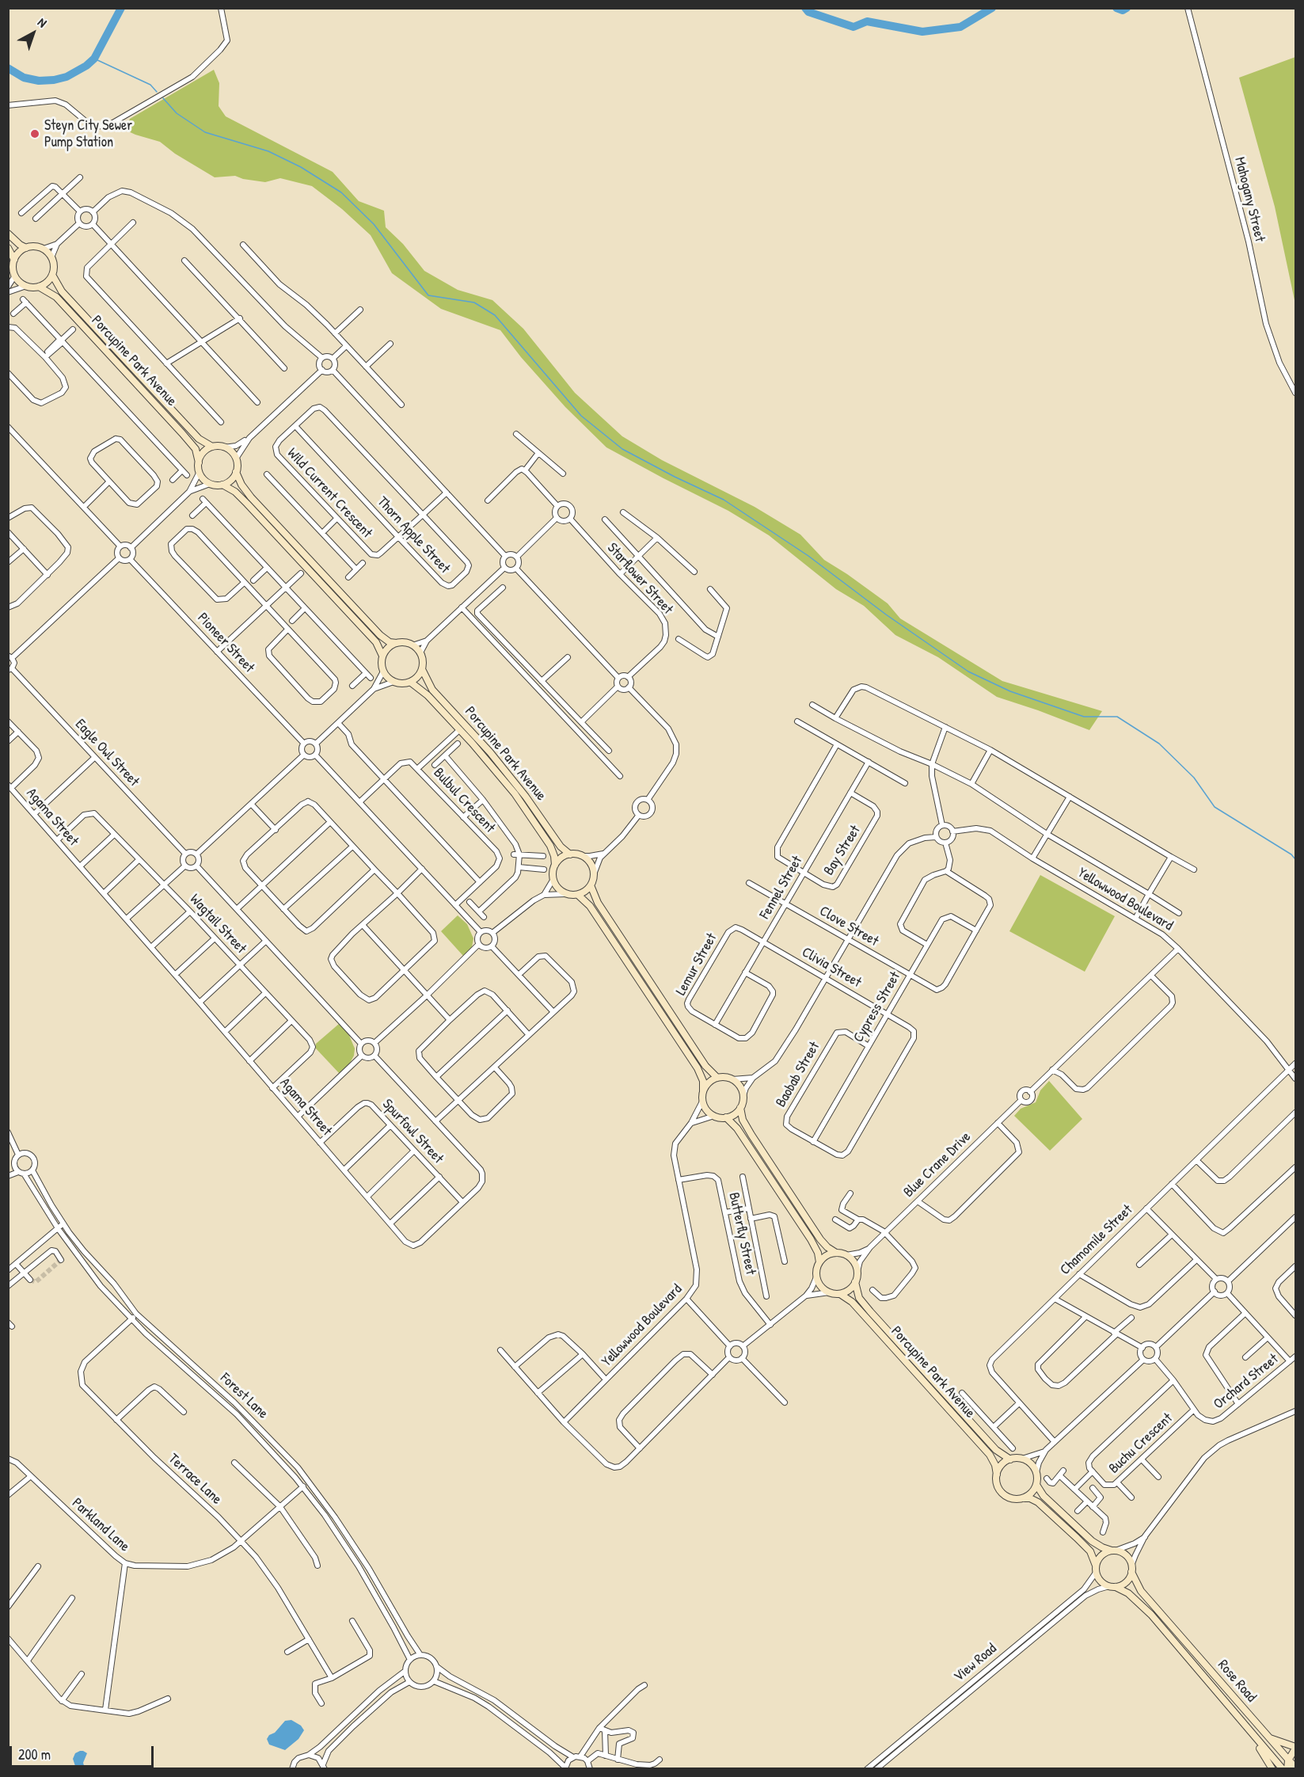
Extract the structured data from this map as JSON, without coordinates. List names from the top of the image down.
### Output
{
  "streets": {
    "street": [
      "Mahogany Street",
      "Porcupine Park Avenue",
      "Wild Current Crescent",
      "Thorn Apple Street",
      "Starflower Street",
      "Pioneer Street",
      "Eagle Owl Street",
      "Bulbul Crescent",
      "Agama Street",
      "Bay Street",
      "Fennel Street",
      "Yellowwood Boulevard",
      "Wagtail Street",
      "Clove Street",
      "Lemur Street",
      "Clivia Street",
      "Cypress Street",
      "Baobab Street",
      "Spurfowl Street",
      "Blue Crane Drive",
      "Butterfly Street",
      "Chamomile Street",
      "Orchard Street",
      "Forest Lane",
      "Buchu Crescent",
      "Terrace Lane",
      "Parkland Lane",
      "View Road",
      "Rose Road"
    ]
  },
  "crossings": [
    ["Porcupine Park Avenue", "Blue Crane Drive"],
    ["Wild Current Crescent", "Thorn Apple Street"],
    ["Agama Street", "Wagtail Street"],
    ["Agama Street", "Spurfowl Street"],
    ["Bay Street", "Fennel Street"],
    ["Fennel Street", "Clove Street"],
    ["Fennel Street", "Lemur Street"],
    ["Fennel Street", "Clivia Street"],
    ["Yellowwood Boulevard", "Butterfly Street"],
    ["Yellowwood Boulevard", "Chamomile Street"],
    ["Clove Street", "Cypress Street"],
    ["Lemur Street", "Clivia Street"],
    ["Clivia Street", "Cypress Street"],
    ["Clivia Street", "Baobab Street"],
    ["Cypress Street", "Baobab Street"],
    ["Orchard Street", "Buchu Crescent"],
    ["Forest Lane", "Terrace Lane"],
    ["Forest Lane", "Parkland Lane"],
    ["Terrace Lane", "Parkland Lane"],
    ["View Road", "Rose Road"]
  ],
  "places": ["Steyn City Sewer Pump Station"],
  "scale_bar": "200 m",
  "north": "top right"
}
